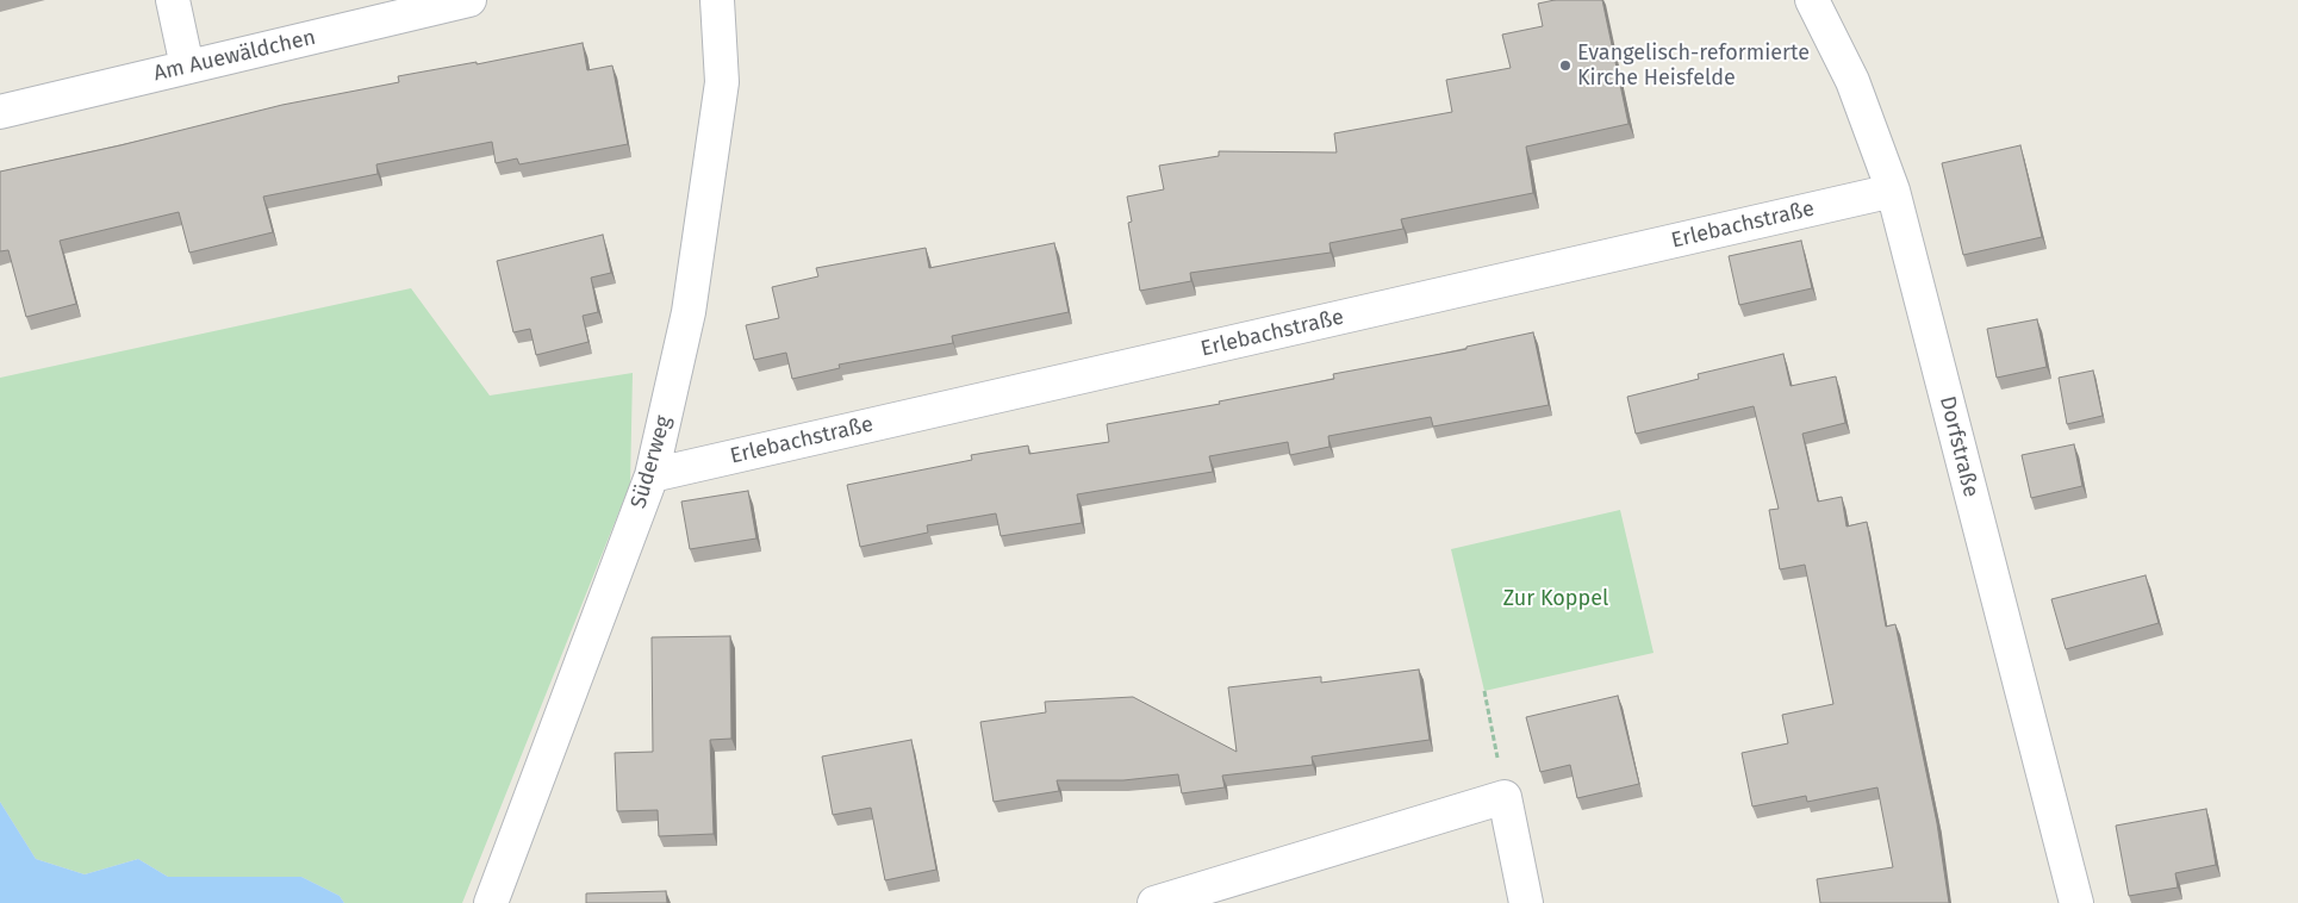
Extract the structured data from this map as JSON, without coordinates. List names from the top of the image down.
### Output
{
  "streets": {
    "street": [
      "Am Auewäldchen",
      "Erlebachstraße",
      "Dorfstraße",
      "Süderweg"
    ]
  },
  "crossings": [
    ["Erlebachstraße", "Dorfstraße"],
    ["Erlebachstraße", "Süderweg"]
  ],
  "parks": ["Zur Koppel"],
  "places": ["Evangelisch-reformierte Kirche Heisfelde"]
}
